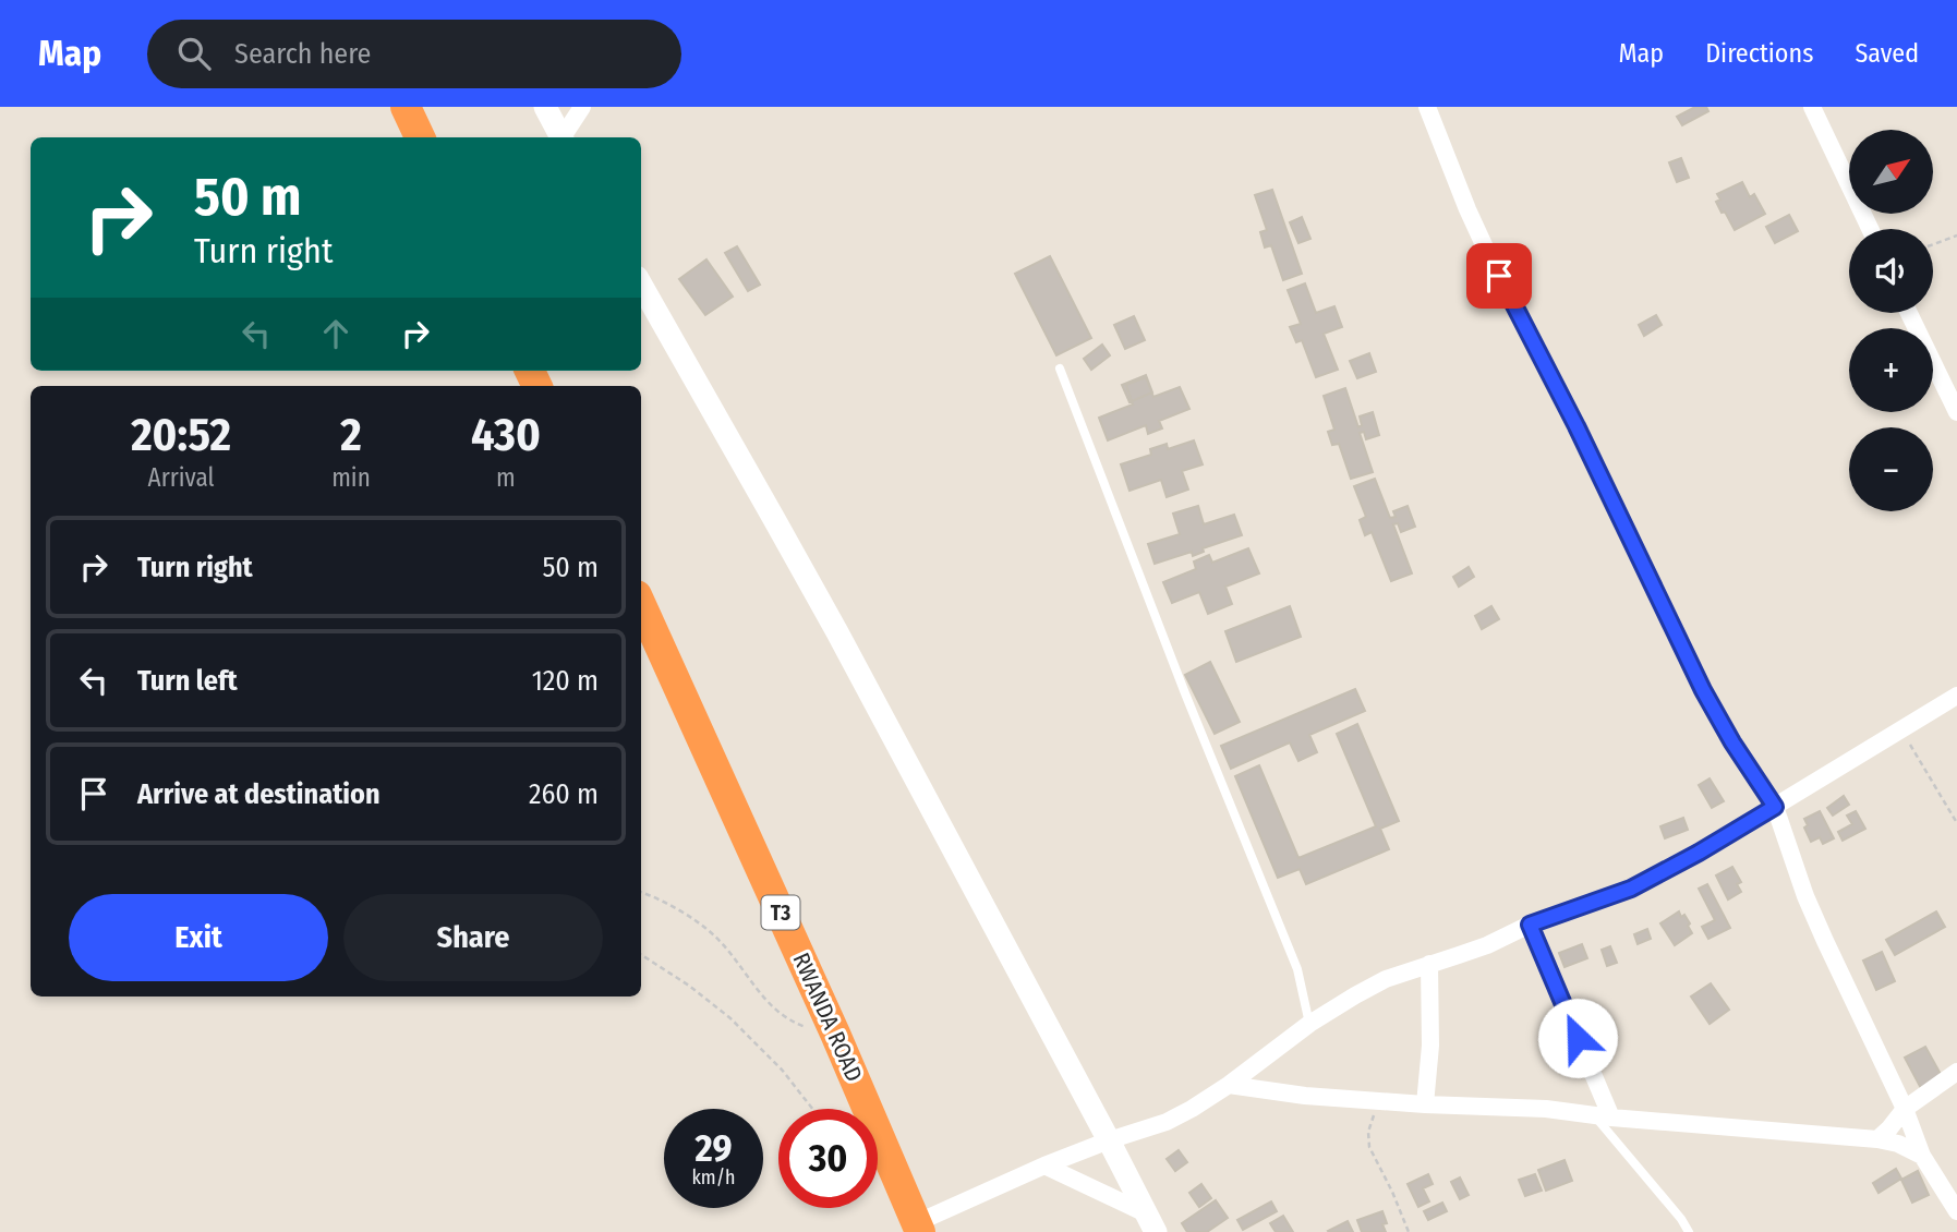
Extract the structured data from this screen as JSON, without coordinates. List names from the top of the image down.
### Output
{
  "streets": {
    "highway": ["T3", "RWANDA ROAD"]
  },
  "north": "top right",
  "page": {
    "header": "Map",
    "search": "Search here",
    "nav": ["Map", "Directions", "Saved"],
    "map_buttons": ["+", "−"],
    "turn": ["50 m", "Turn right"],
    "eta": [
      "20:52",
      "Arrival",
      "2",
      "min",
      "430",
      "m"
    ],
    "list": [
      {
        "name": "Turn right",
        "value": "50 m"
      },
      {
        "name": "Turn left",
        "value": "120 m"
      },
      {
        "name": "Arrive at destination",
        "value": "260 m"
      }
    ],
    "buttons": ["Exit", "Share"],
    "speed": "29 km/h",
    "limit": "30"
  }
}
